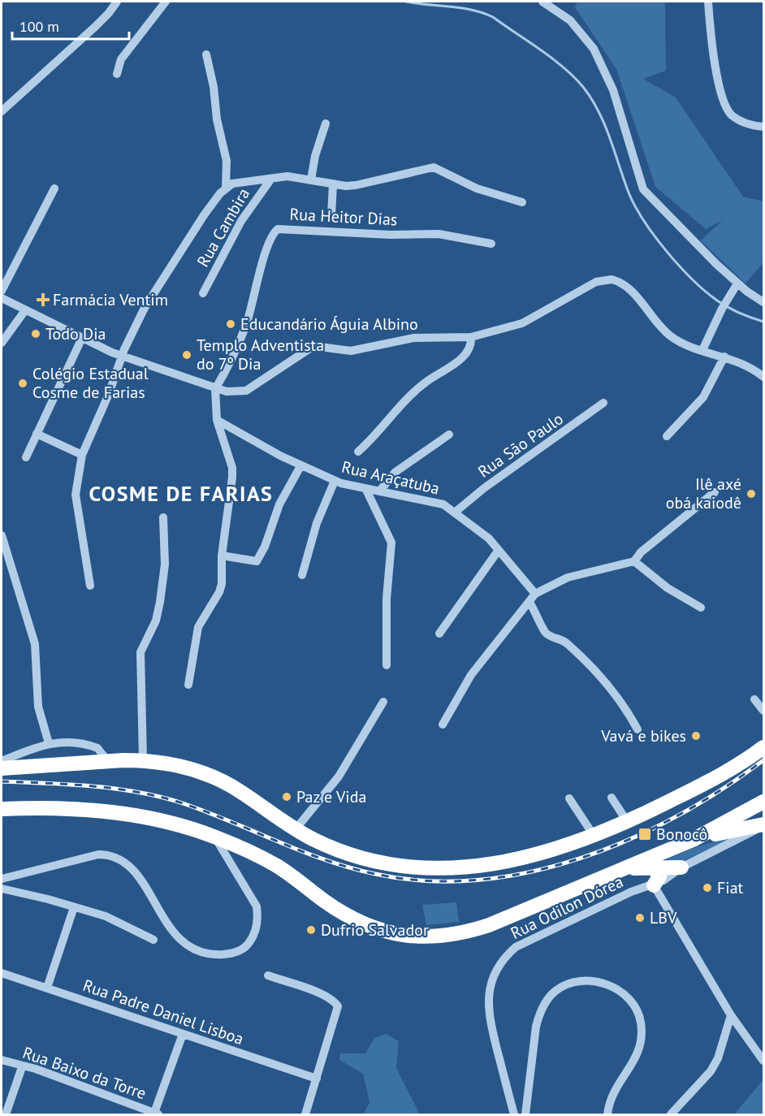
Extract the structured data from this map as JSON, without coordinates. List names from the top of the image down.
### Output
{
  "streets": {
    "street": [
      "Rua Heitor Dias",
      "Rua Cambira",
      "Rua São Paulo",
      "Rua Araçatuba",
      "Rua Odilon Dórea",
      "Rua Padre Daniel Lisboa",
      "Rua Baixo da Torre"
    ]
  },
  "crossings": [
    ["Rua São Paulo", "Rua Araçatuba"]
  ],
  "districts": ["COSME DE FARIAS"],
  "places": {
    "health": ["Farmácia Ventim"],
    "other": [
      "Educandário Águia Albino",
      "Todo Dia",
      "Templo Adventista do 7º Dia",
      "Colégio Estadual Cosme de Farias",
      "Ilê axé obá kaiodê",
      "Vavá e bikes",
      "Paz e Vida",
      "Fiat",
      "LBV",
      "Dufrio Salvador"
    ],
    "transit": ["Bonocô"]
  },
  "scale_bar": "100 m"
}
